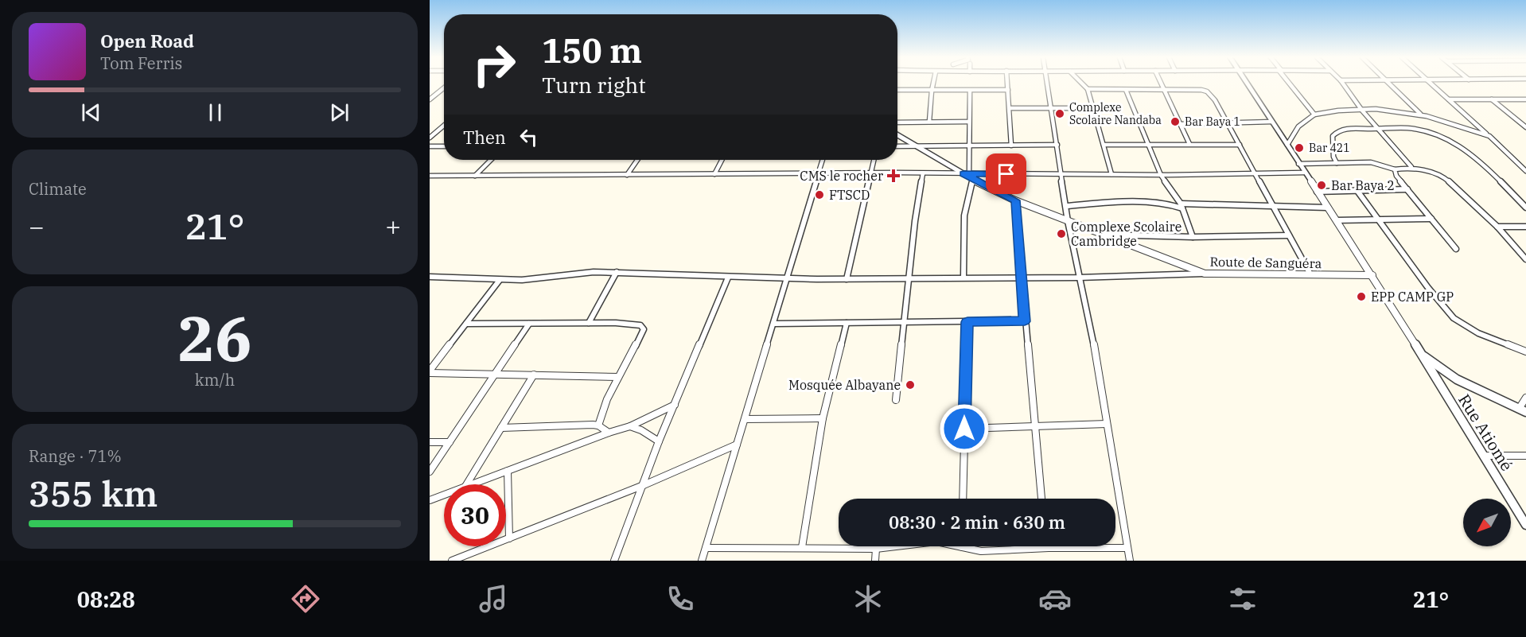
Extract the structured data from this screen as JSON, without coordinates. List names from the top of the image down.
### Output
{
  "streets": {
    "street": ["Route de Sanguéra", "Rue Atiomé"]
  },
  "places": {
    "other": [
      "Complexe Scolaire Nandaba",
      "Bar Baya 1",
      "Bar 421",
      "Bar Baya 2",
      "FTSCD",
      "Complexe Scolaire Cambridge",
      "EPP CAMP GP",
      "Mosquée Albayane"
    ],
    "health": ["CMS le rocher"]
  },
  "north": "bottom left",
  "page": {
    "turn": ["150 m", "Turn right"],
    "song": ["Open Road", "Tom Ferris"],
    "then": "Then",
    "tile": [
      "Climate",
      ["26", "km/h"],
      ["Range · 71%", "355 km"]
    ],
    "heat": ["−", "21°", "+"],
    "limit": "30",
    "trip": "08:30 · 2 min · 630 m",
    "tabs": ["08:28", "21°"]
  }
}
